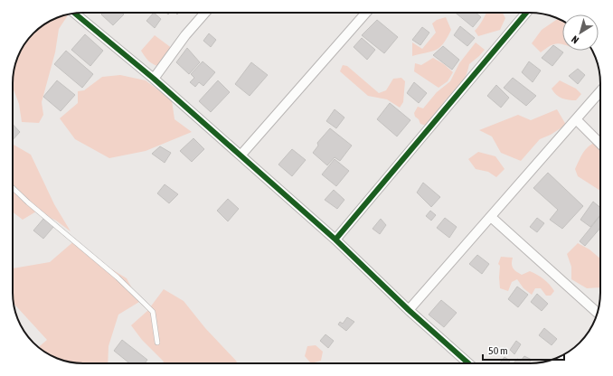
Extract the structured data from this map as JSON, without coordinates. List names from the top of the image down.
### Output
{
  "scale_bar": "50 m",
  "north": "bottom left"
}
